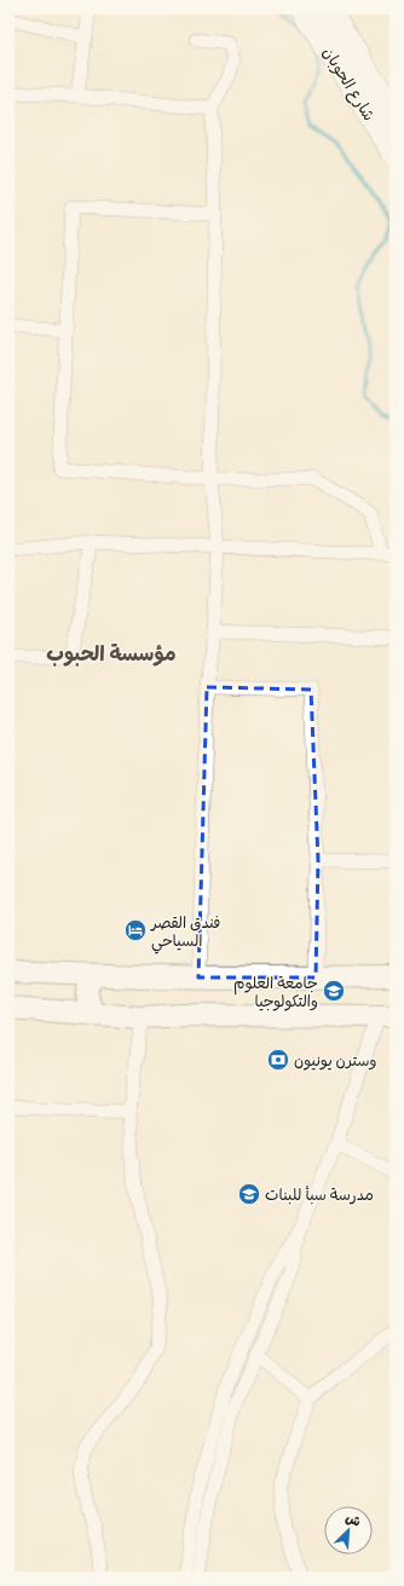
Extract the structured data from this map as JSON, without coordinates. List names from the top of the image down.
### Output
{
  "streets": {
    "highway": ["شارع الحوبان"]
  },
  "districts": ["مؤسسة الحبوب"],
  "places": {
    "hotel": ["فندق القصر السياحي"],
    "school or university": ["جامعة العلوم والتكولوجيا", "مدرسة سبأ للبنات"],
    "bank": ["وسترن يونيون"]
  },
  "north": "top right"
}
